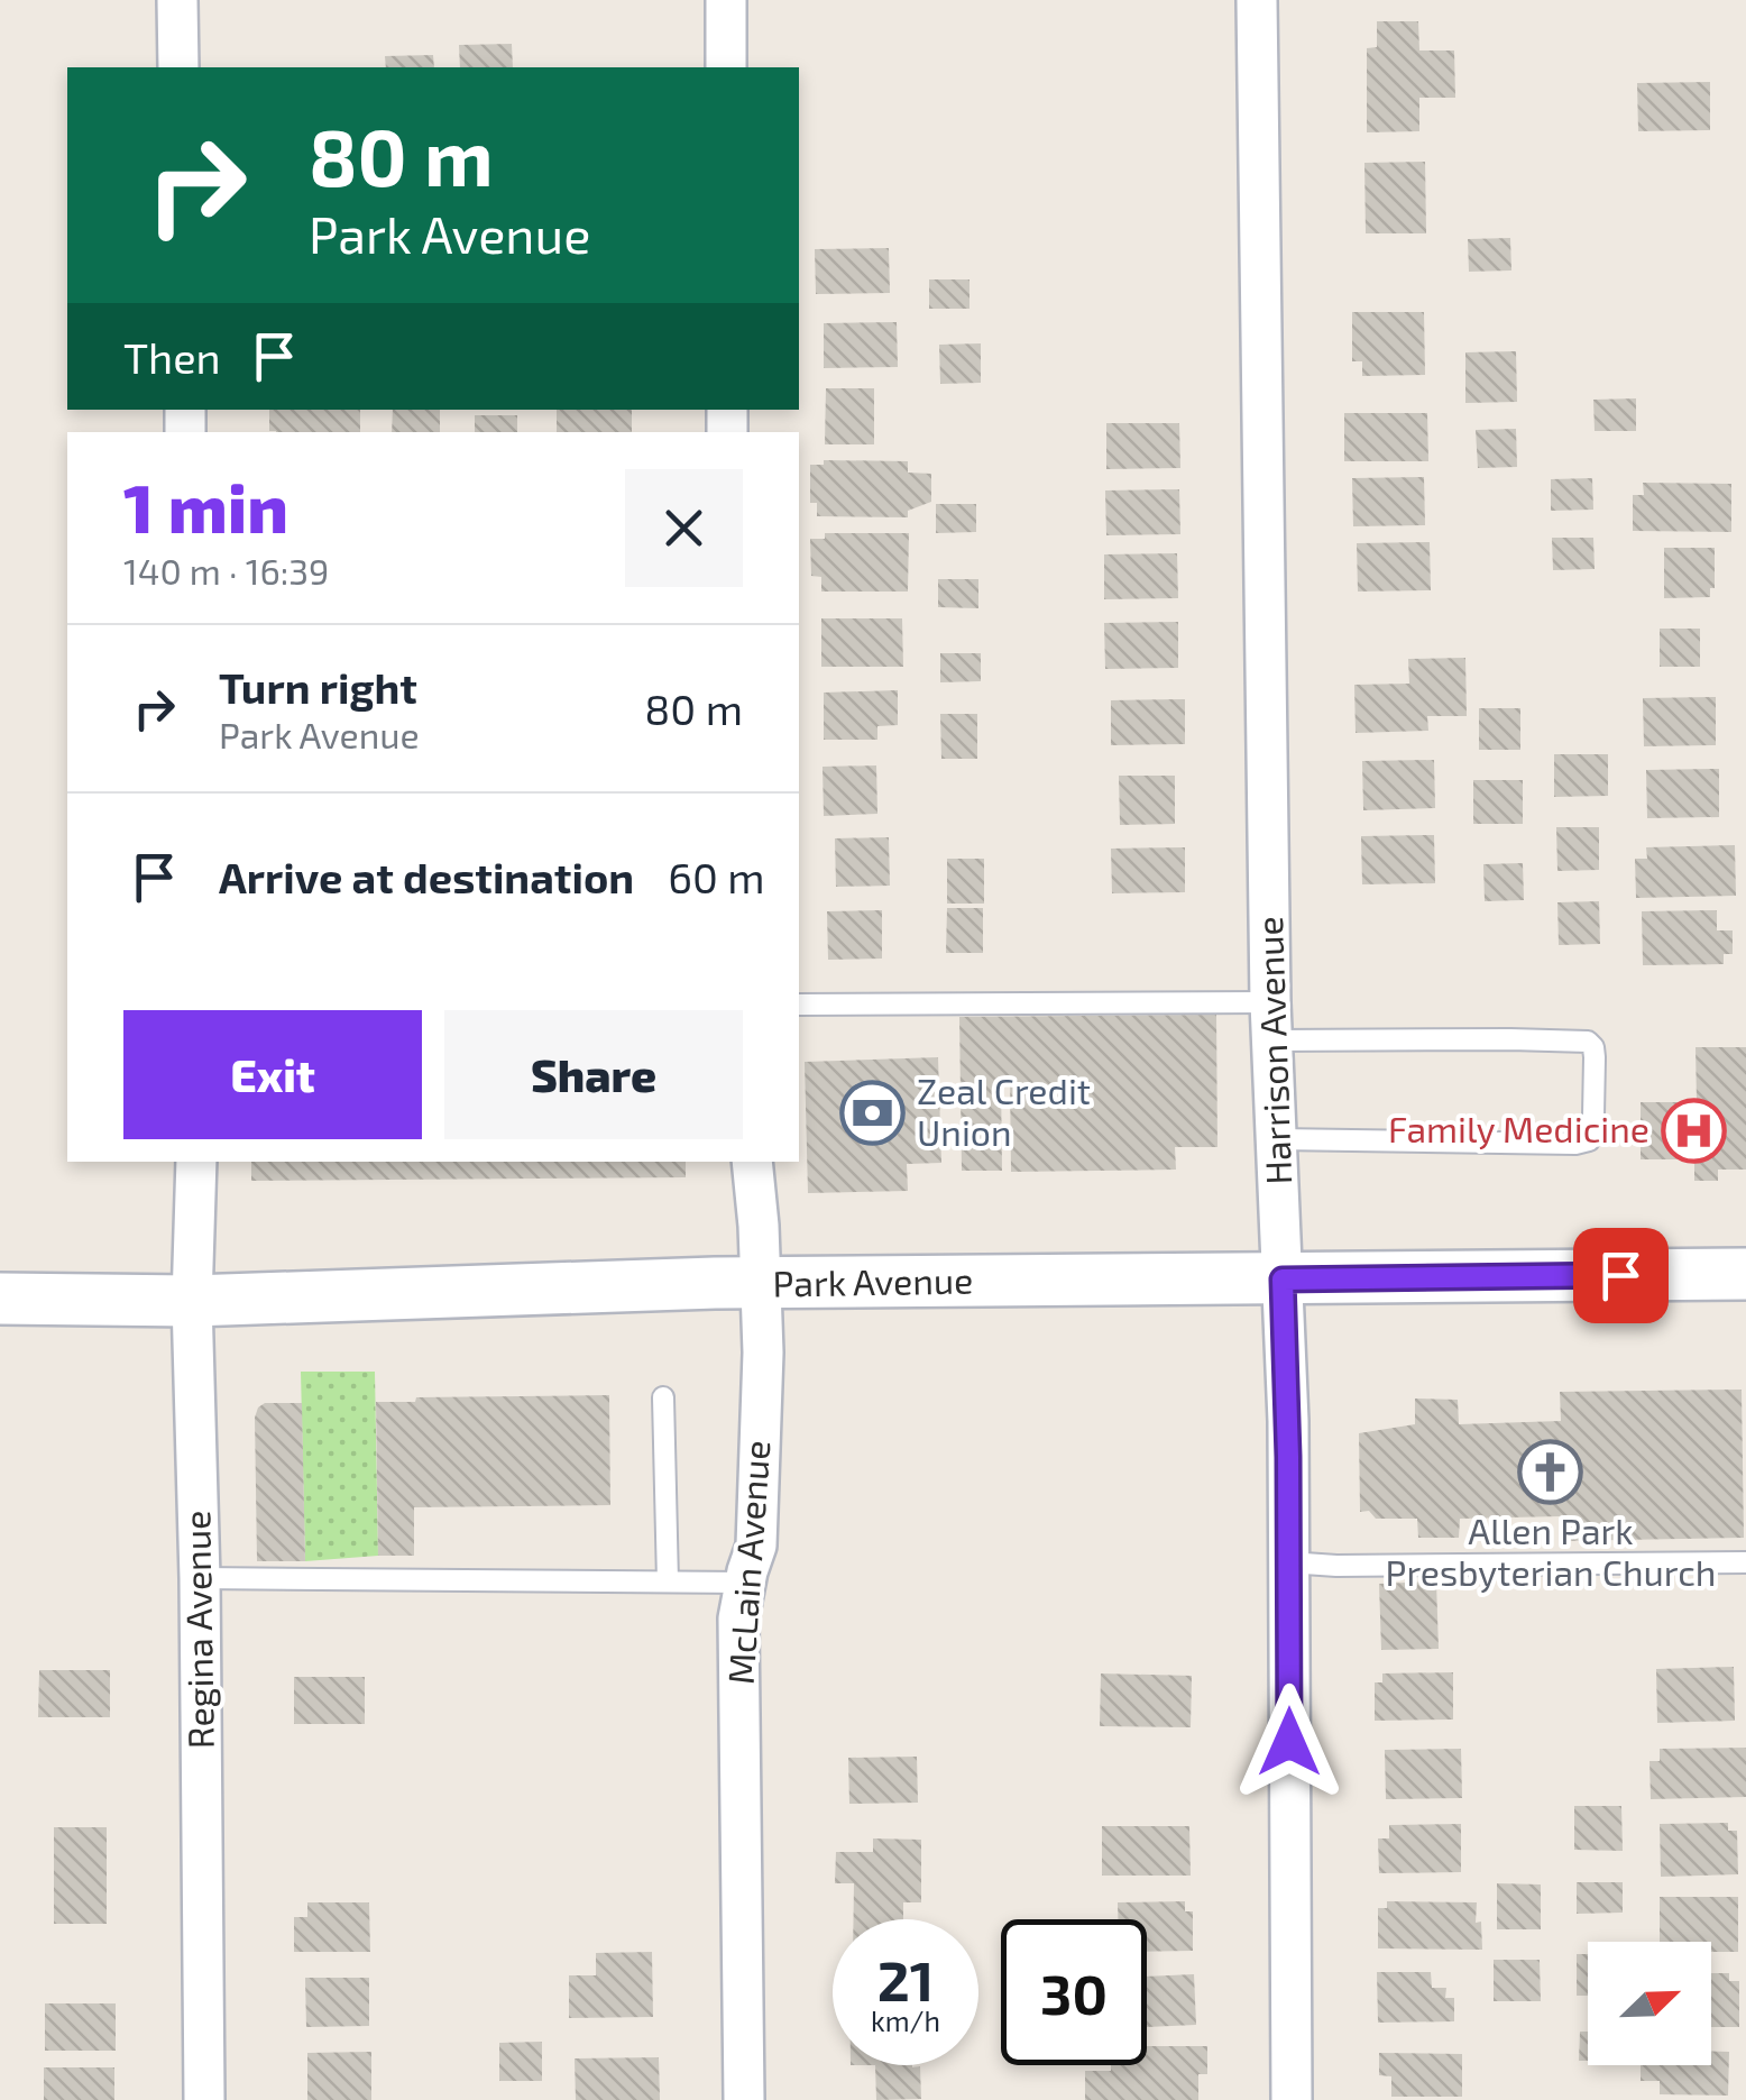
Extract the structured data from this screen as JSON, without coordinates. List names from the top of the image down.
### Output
{
  "streets": {
    "street": [
      "Harrison Avenue",
      "Park Avenue",
      "McLain Avenue",
      "Regina Avenue"
    ]
  },
  "crossings": [
    ["Harrison Avenue", "Park Avenue"],
    ["Park Avenue", "McLain Avenue"],
    ["Park Avenue", "Regina Avenue"]
  ],
  "places": {
    "bank": ["Zeal Credit Union"],
    "hospital": ["Family Medicine"],
    "church": ["Allen Park Presbyterian Church"]
  },
  "north": "top right",
  "page": {
    "turn": ["80 m", "Park Avenue"],
    "then": "Then",
    "heading": ["1 min", "140 m · 16:39"],
    "list": [
      {
        "name": "Turn right",
        "note": "Park Avenue",
        "value": "80 m"
      },
      {
        "name": "Arrive at destination",
        "value": "60 m"
      }
    ],
    "buttons": ["Exit", "Share"],
    "speed": "21 km/h",
    "limit": "30"
  }
}
